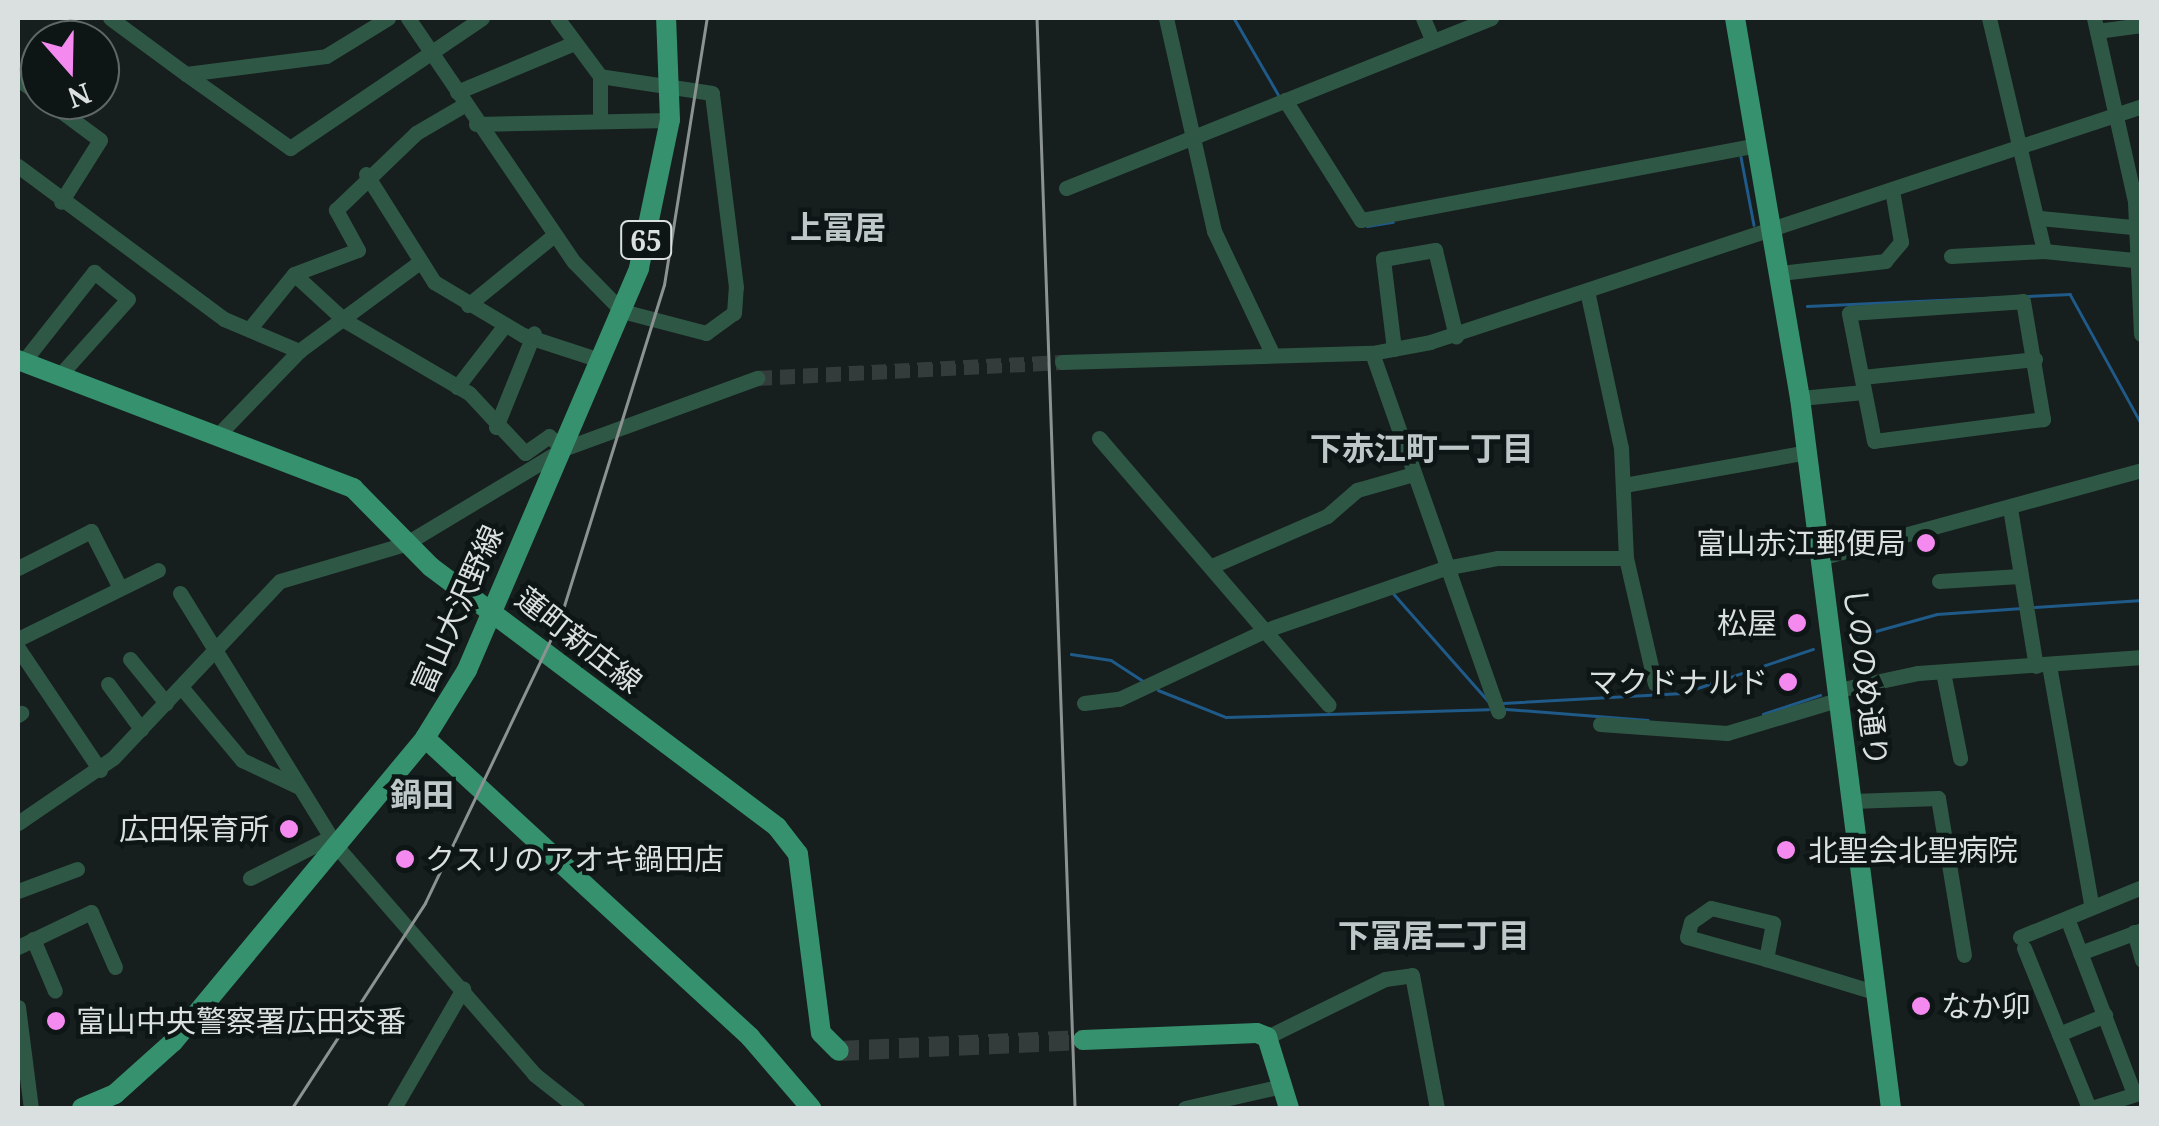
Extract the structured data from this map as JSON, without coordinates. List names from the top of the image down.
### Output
{
  "streets": {
    "main road": [
      "65",
      "富山大沢野線",
      "蓮町新庄線",
      "しののめ通り"
    ]
  },
  "crossings": [
    ["富山大沢野線", "蓮町新庄線"]
  ],
  "districts": [
    "上冨居",
    "下赤江町一丁目",
    "鍋田",
    "下冨居二丁目"
  ],
  "places": [
    "富山赤江郵便局",
    "松屋",
    "マクドナルド",
    "広田保育所",
    "北聖会北聖病院",
    "クスリのアオキ鍋田店",
    "なか卯",
    "富山中央警察署広田交番"
  ],
  "north": "bottom"
}
